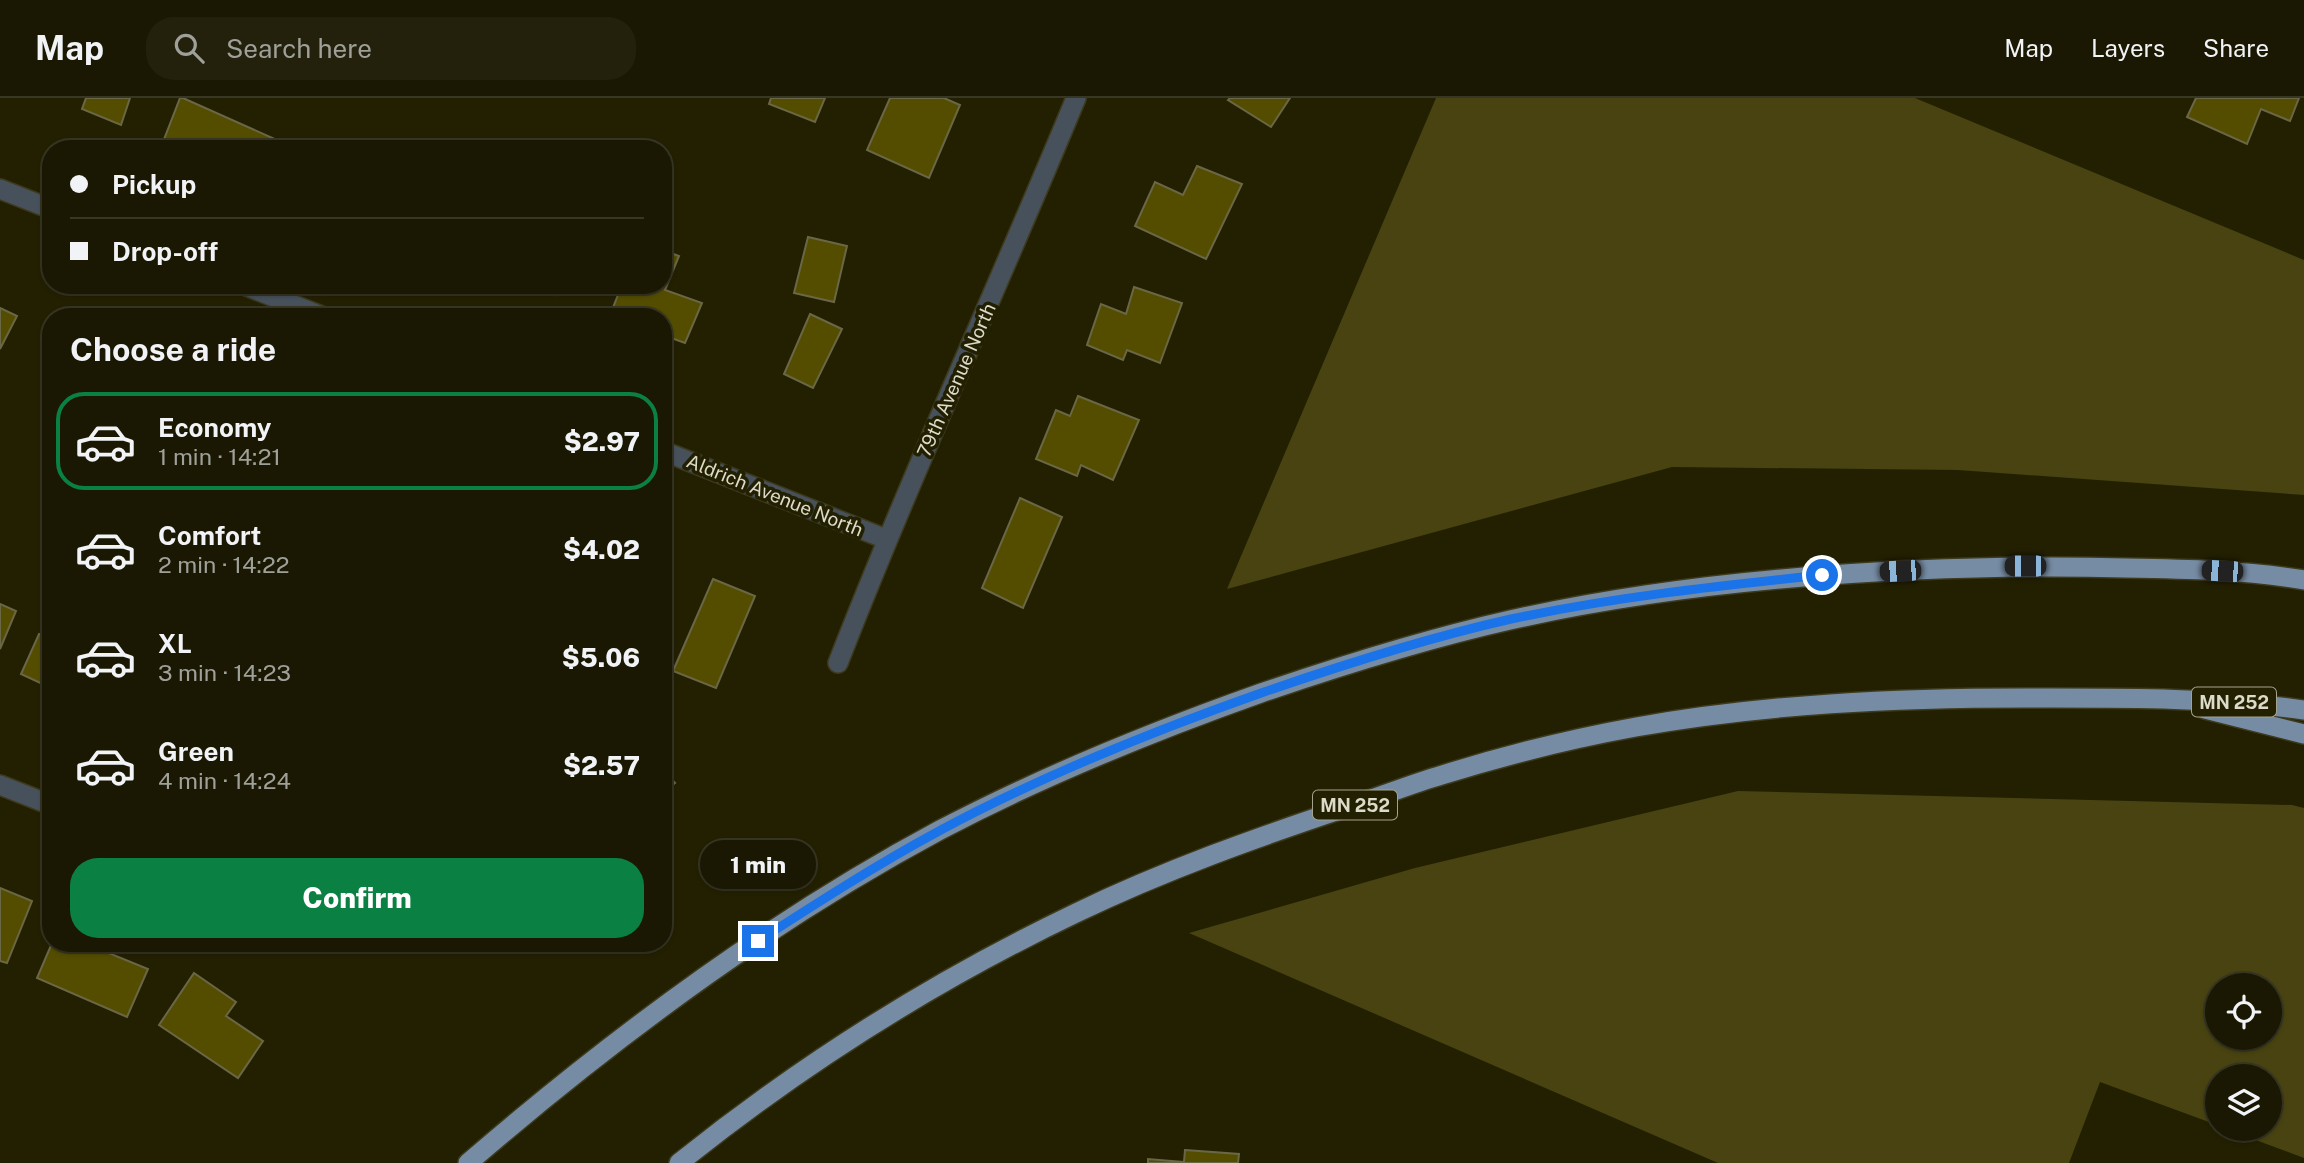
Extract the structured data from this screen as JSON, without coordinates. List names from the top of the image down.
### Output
{
  "streets": {
    "highway": ["MN 252"],
    "street": ["79th Avenue North", "Aldrich Avenue North"]
  },
  "crossings": [
    ["79th Avenue North", "Aldrich Avenue North"]
  ],
  "page": {
    "header": "Map",
    "search": "Search here",
    "nav": ["Map", "Layers", "Share"],
    "banner": ["Pickup", "Drop-off"],
    "heading": "Choose a ride",
    "list": [
      {
        "name": "Economy",
        "note": "1 min · 14:21",
        "value": "$2.97"
      },
      {
        "name": "Comfort",
        "note": "2 min · 14:22",
        "value": "$4.02"
      },
      {
        "name": "XL",
        "note": "3 min · 14:23",
        "value": "$5.06"
      },
      {
        "name": "Green",
        "note": "4 min · 14:24",
        "value": "$2.57"
      }
    ],
    "bubble": "1 min",
    "buttons": "Confirm"
  }
}
